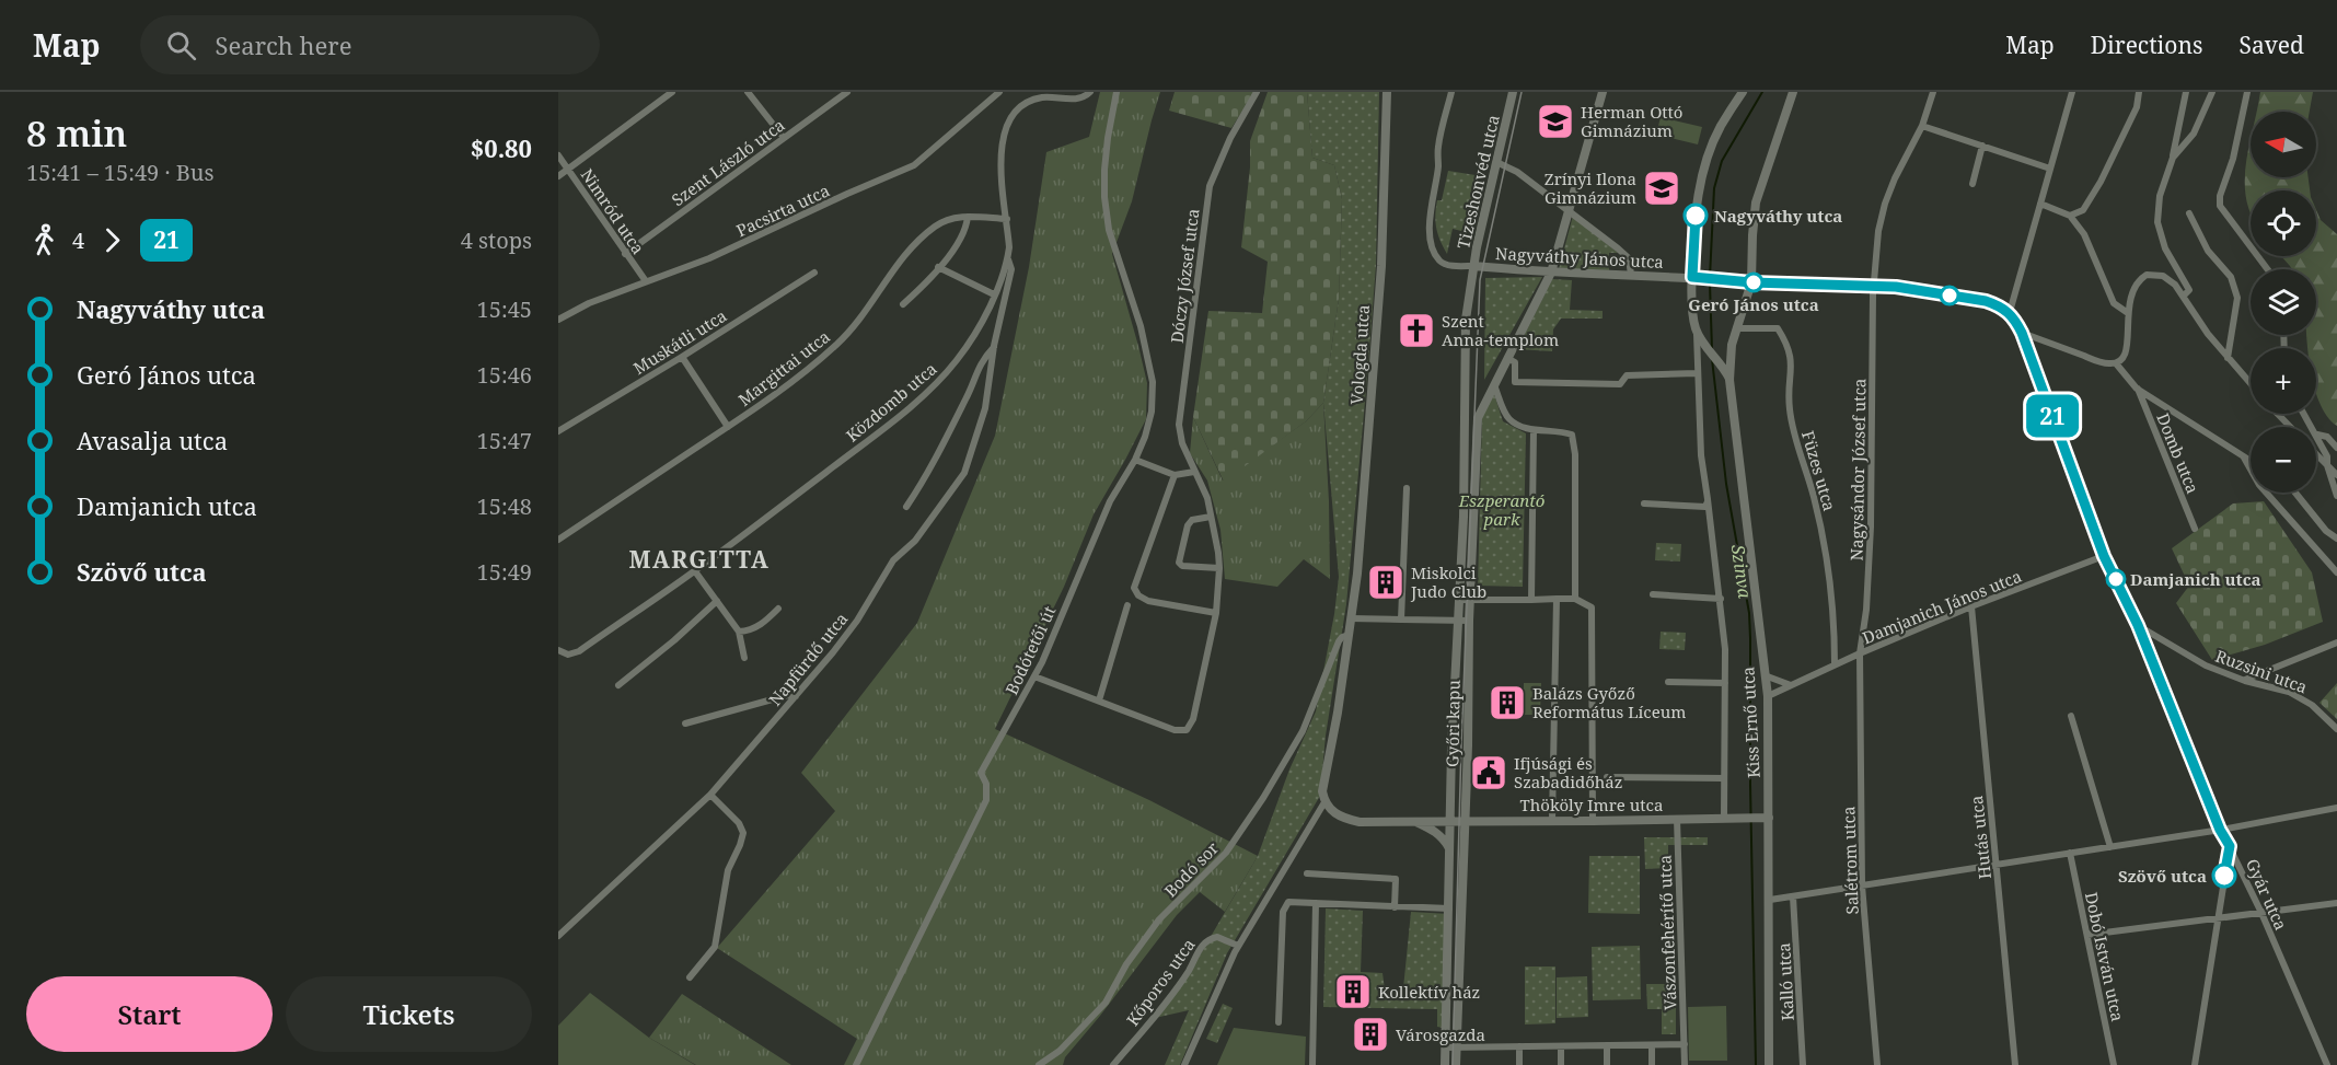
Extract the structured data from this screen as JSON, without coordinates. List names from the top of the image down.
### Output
{
  "streets": {
    "street": [
      "Szent László utca",
      "Tizeshonvéd utca",
      "Pacsirta utca",
      "Nimród utca",
      "Nagyváthy János utca",
      "Dóczy József utca",
      "Muskátli utca",
      "Vologda utca",
      "Margittai utca",
      "Közdomb utca",
      "Domb utca",
      "Nagysándor József utca",
      "Füzes utca",
      "Damjanich János utca",
      "Bodótetői út",
      "Napfürdő utca",
      "Ruzsini utca",
      "Kiss Ernő utca",
      "Győri kapu",
      "Thököly Imre utca",
      "Hutás utca",
      "Salétrom utca",
      "Bodó sor",
      "Gyár utca",
      "Vászonfehérítő utca",
      "Dobó István utca",
      "Kőporos utca",
      "Kalló utca"
    ]
  },
  "crossings": [
    ["Szent László utca", "Nimród utca"],
    ["Tizeshonvéd utca", "Nagyváthy János utca"],
    ["Tizeshonvéd utca", "Győri kapu"],
    ["Pacsirta utca", "Nimród utca"],
    ["Nagyváthy János utca", "Nagysándor József utca"],
    ["Nagyváthy János utca", "Kiss Ernő utca"],
    ["Nagyváthy János utca", "Győri kapu"],
    ["Dóczy József utca", "Bodótetői út"],
    ["Vologda utca", "Thököly Imre utca"],
    ["Vologda utca", "Bodó sor"],
    ["Margittai utca", "Közdomb utca"],
    ["Közdomb utca", "Napfürdő utca"],
    ["Nagysándor József utca", "Damjanich János utca"],
    ["Nagysándor József utca", "Salétrom utca"],
    ["Füzes utca", "Damjanich János utca"],
    ["Füzes utca", "Kiss Ernő utca"],
    ["Damjanich János utca", "Kiss Ernő utca"],
    ["Damjanich János utca", "Hutás utca"],
    ["Damjanich János utca", "Salétrom utca"],
    ["Damjanich János utca", "Gyár utca"],
    ["Ruzsini utca", "Gyár utca"],
    ["Kiss Ernő utca", "Thököly Imre utca"],
    ["Győri kapu", "Thököly Imre utca"],
    ["Thököly Imre utca", "Vászonfehérítő utca"]
  ],
  "districts": ["MARGITTA"],
  "water": ["Szinva"],
  "parks": ["Eszperantó park"],
  "places": {
    "school or university": ["Herman Ottó Gimnázium", "Zrínyi Ilona Gimnázium"],
    "other": [
      "Nagyváthy utca",
      "Geró János utca",
      "Damjanich utca",
      "Szövő utca"
    ],
    "church": ["Szent Anna-templom"],
    "building": [
      "Miskolci Judo Club",
      "Balázs Győző Református Líceum",
      "Kollektív ház",
      "Városgazda"
    ],
    "public building": ["Ifjúsági és Szabadidőház"]
  },
  "lines": ["bus line 21"],
  "north": "left",
  "page": {
    "header": "Map",
    "search": "Search here",
    "nav": ["Map", "Directions", "Saved"],
    "heading": ["8 min", "15:41 – 15:49 · Bus", "$0.80"],
    "on_map": "21",
    "map_buttons": ["+", "−"],
    "legs": ["4", "21", "4 stops"],
    "list": [
      {
        "name": "Nagyváthy utca",
        "value": "15:45"
      },
      {
        "name": "Geró János utca",
        "value": "15:46"
      },
      {
        "name": "Avasalja utca",
        "value": "15:47"
      },
      {
        "name": "Damjanich utca",
        "value": "15:48"
      },
      {
        "name": "Szövő utca",
        "value": "15:49"
      }
    ],
    "buttons": ["Start", "Tickets"]
  }
}
